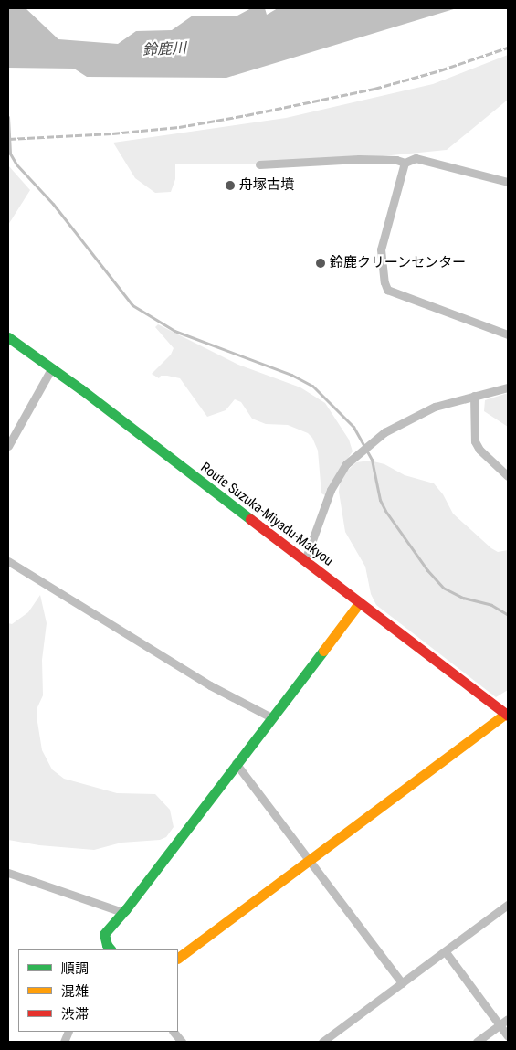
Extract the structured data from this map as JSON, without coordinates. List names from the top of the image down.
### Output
{
  "streets": {
    "street": ["Route Suzuka-Miyadu-Makyou"]
  },
  "water": ["鈴鹿川"],
  "places": ["舟塚古墳", "鈴鹿クリーンセンター"],
  "legend": ["順調", "混雑", "渋滞"]
}
